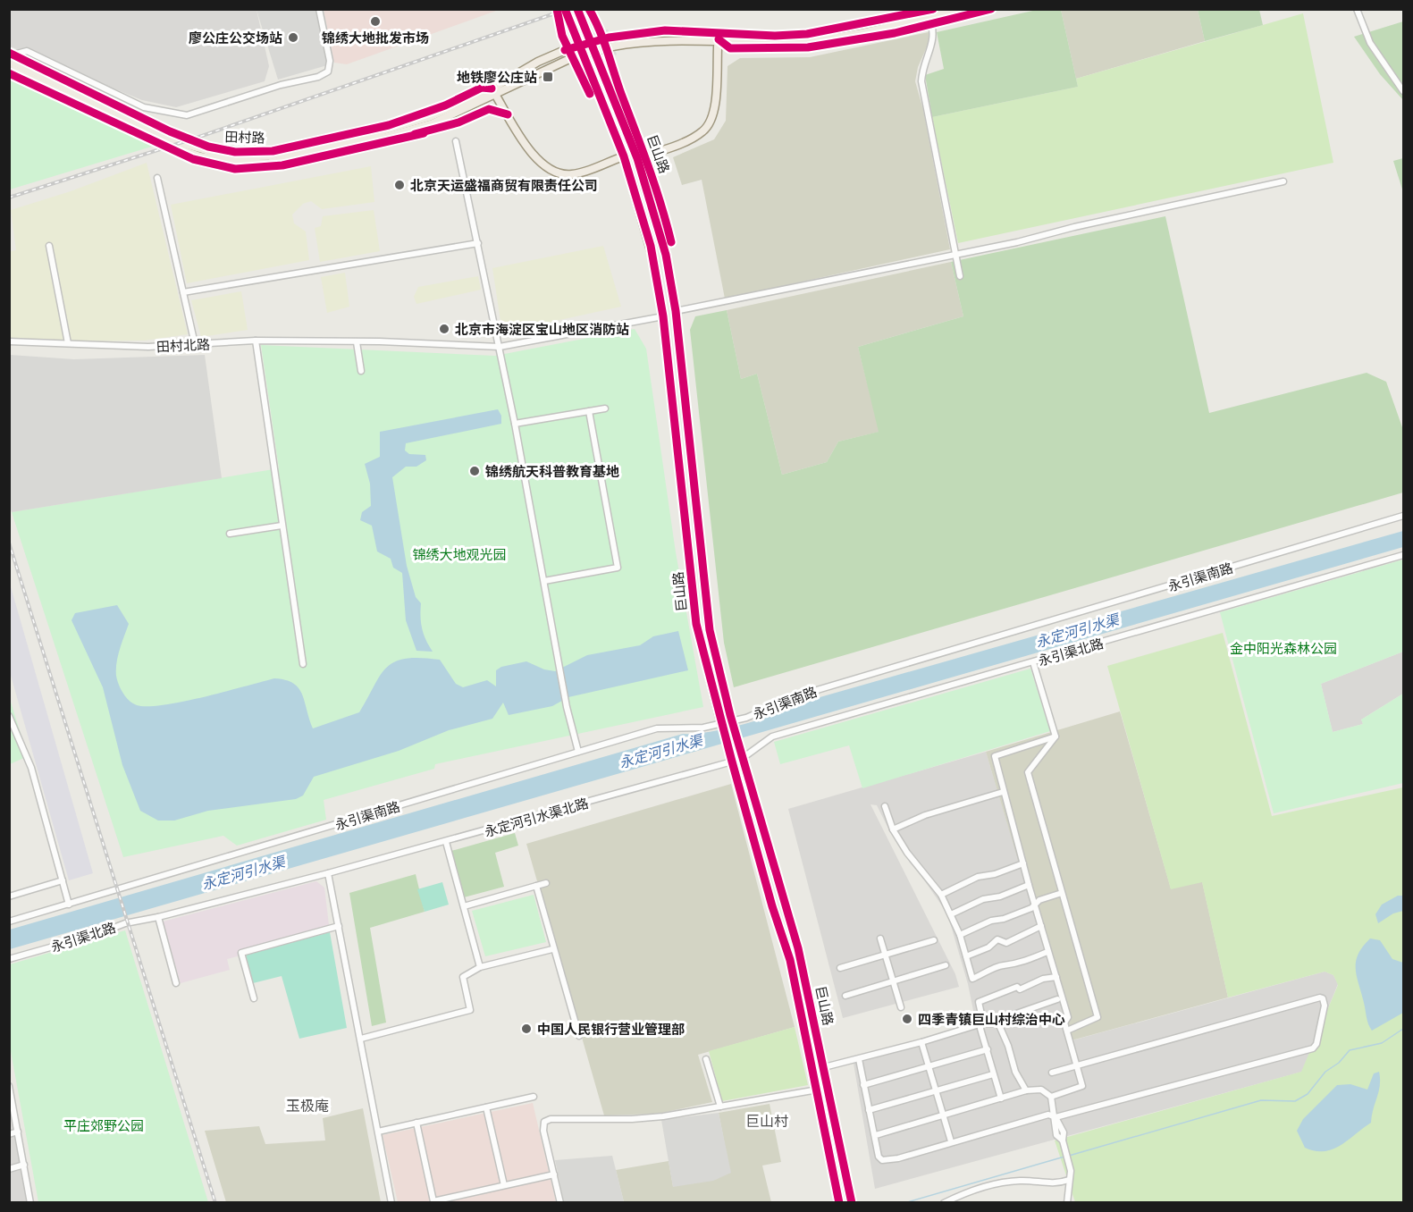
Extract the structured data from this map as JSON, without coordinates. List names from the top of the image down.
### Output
{
  "streets": {
    "main road": ["田村路", "巨山路"],
    "street": [
      "田村北路",
      "永引渠南路",
      "永引渠北路",
      "永定河引水渠北路"
    ]
  },
  "crossings": [
    ["巨山路", "田村北路"],
    ["巨山路", "永引渠北路"],
    ["巨山路", "永定河引水渠北路"],
    ["永引渠北路", "永定河引水渠北路"]
  ],
  "districts": ["玉极庵", "巨山村"],
  "water": ["永定河引水渠"],
  "parks": ["锦绣大地观光园", "金中阳光森林公园", "平庄郊野公园"],
  "places": {
    "other": [
      "锦绣大地批发市场",
      "廖公庄公交场站",
      "北京天运盛福商贸有限责任公司",
      "北京市海淀区宝山地区消防站",
      "锦绣航天科普教育基地",
      "四季青镇巨山村综治中心",
      "中国人民银行营业管理部"
    ],
    "transit": ["地铁廖公庄站"]
  }
}
